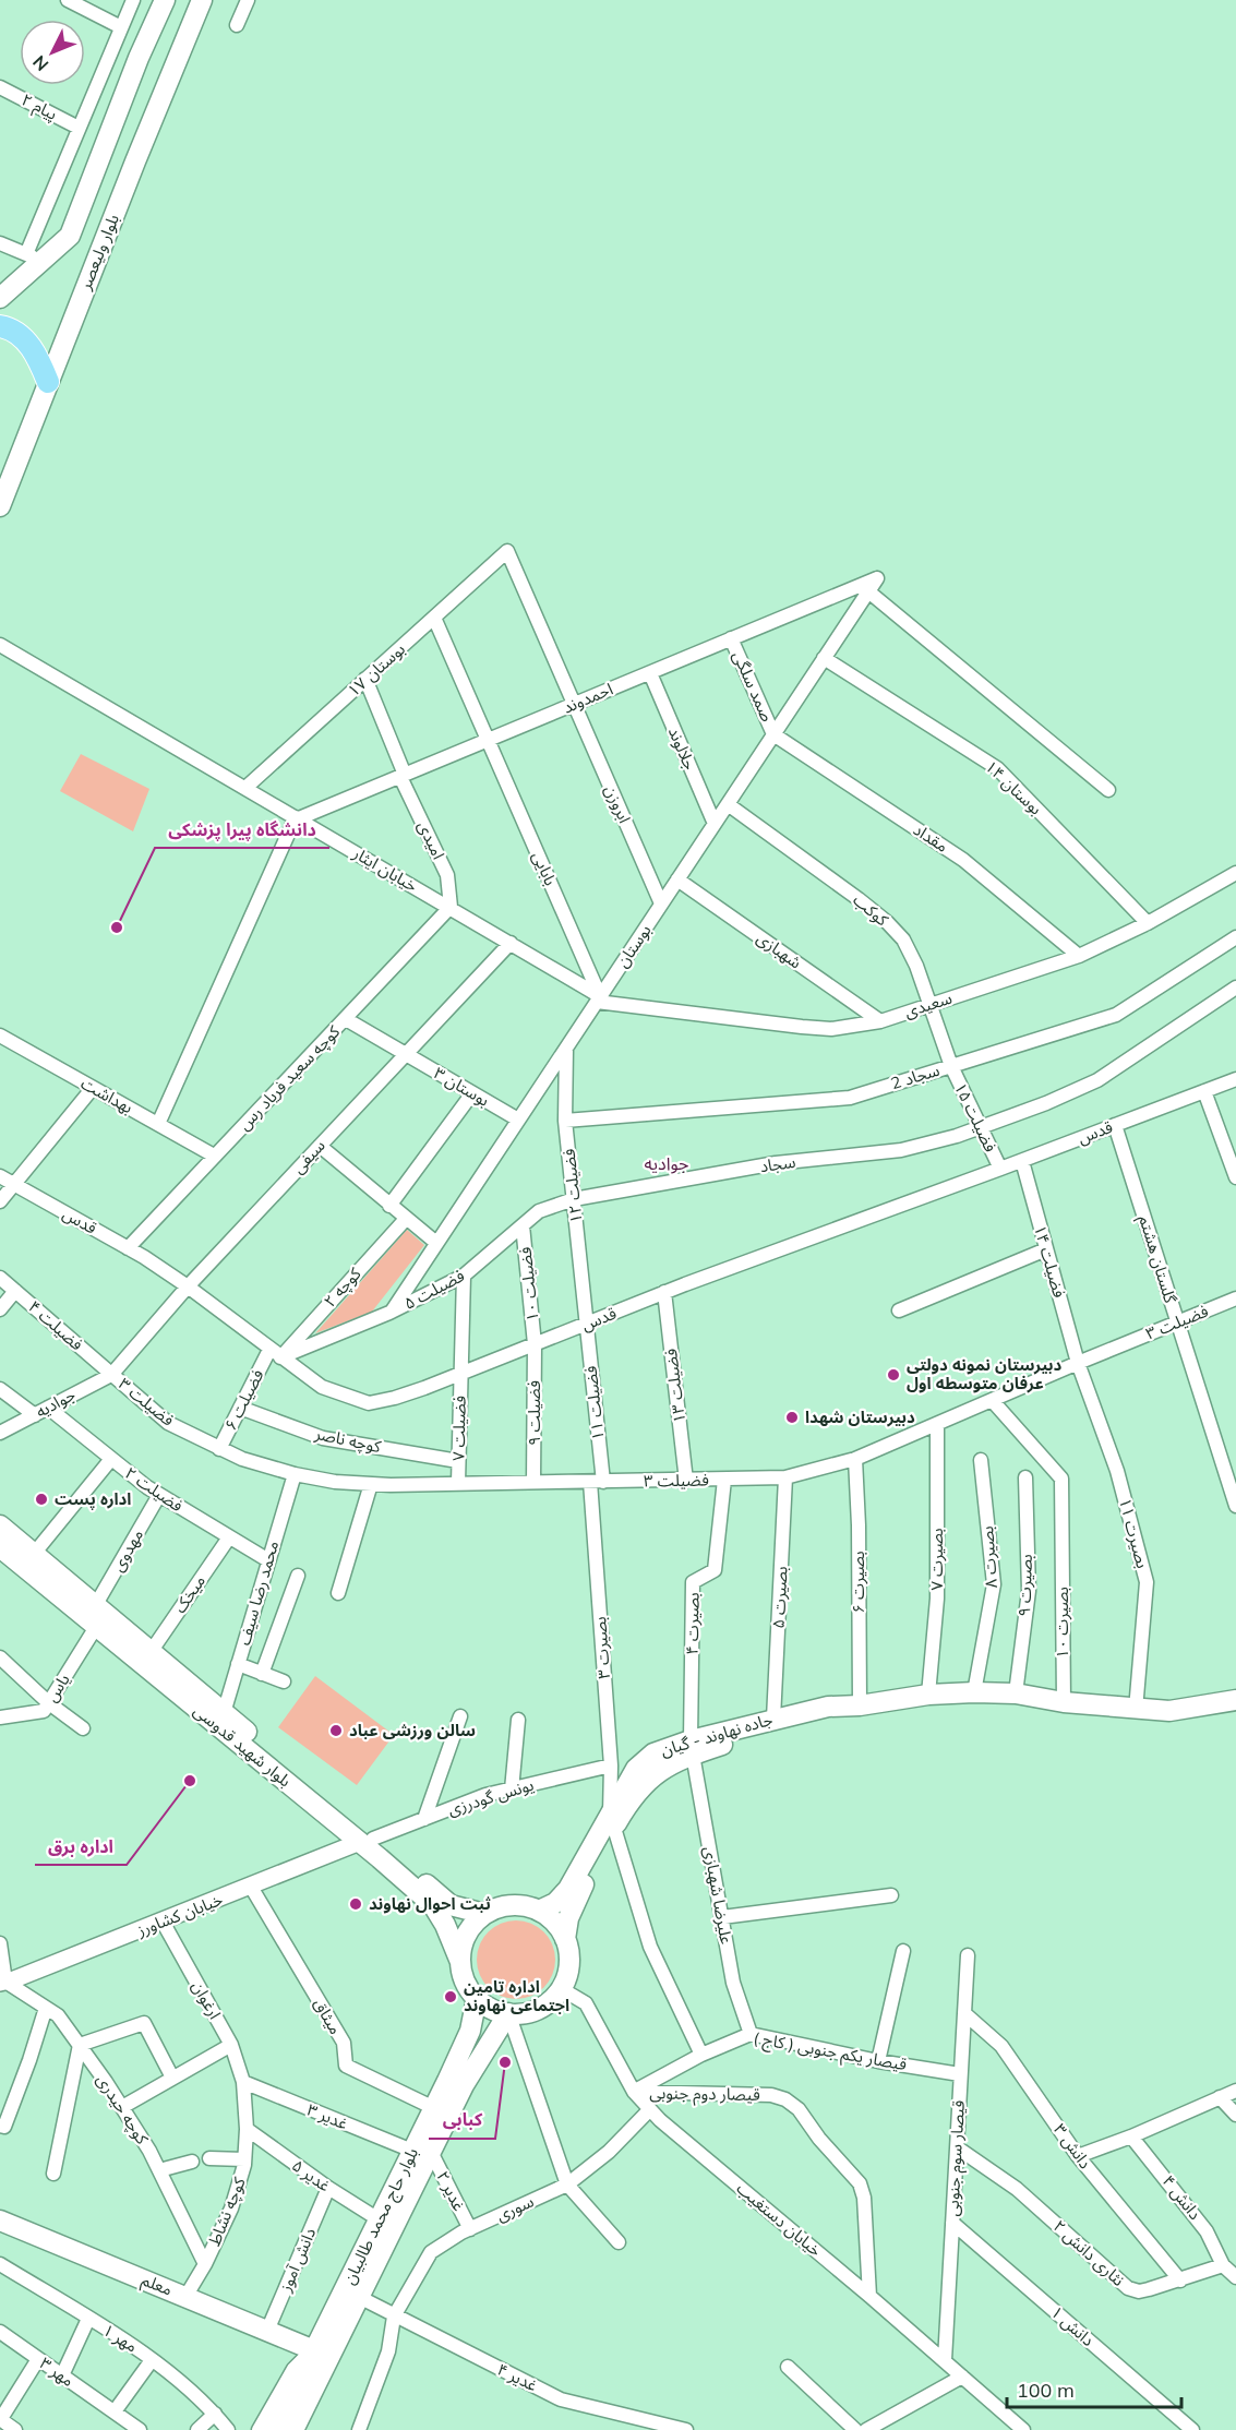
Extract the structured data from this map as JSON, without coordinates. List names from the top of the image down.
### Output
{
  "streets": {
    "main road": [
      "بلوار ولیعصر",
      "جاده نهاوند - گیان",
      "بلوار شهید قدوسی",
      "بلوار حاج محمد طالبیان",
      "معلم"
    ],
    "street": [
      "پیام ۲",
      "بوستان ۱۷",
      "صمد سلگی",
      "احمدوند",
      "جلالوند",
      "بوستان ۱۴",
      "ابروزن",
      "مقداد",
      "امیدی",
      "بابایی",
      "خیابان ایثار",
      "کوکب",
      "بوستان",
      "شهبازی",
      "سعیدی",
      "سجاد 2",
      "کوچه سعید فریاد رس",
      "بوستان ۳",
      "بهداشت",
      "فضیلت ۱۵",
      "قدس",
      "سیفی",
      "سجاد",
      "فضیلت ۱۲",
      "گلستان هشتم",
      "فضیلت ۱۴",
      "فضیلت ۱۰",
      "کوچه ۲",
      "فضیلت ۵",
      "فضیلت ۳",
      "فضیلت ۴",
      "فضیلت ۱۳",
      "فضیلت ۶",
      "جوادیه",
      "فضیلت ۱۱",
      "فضیلت ۹",
      "فضیلت ۷",
      "کوچه ناصر",
      "فضیلت ۲",
      "بصیرت ۱۱",
      "مهدوی",
      "بصیرت ۸",
      "بصیرت ۷",
      "بصیرت ۶",
      "بصیرت ۹",
      "محمد رضا سیف",
      "میخک",
      "بصیرت ۵",
      "بصیرت ۱۰",
      "بصیرت ۴",
      "بصیرت ۳",
      "یاس",
      "یونس گودرزی",
      "علیرضا شهبازی",
      "خیابان کشاورز",
      "ارغوان",
      "میثاق",
      "قیصار یکم جنوبی ( کاج )",
      "قیصار دوم جنوبی",
      "کوچه حیدری",
      "غدیر ۳",
      "دانش ۳",
      "قیصار سوم جنوبی",
      "غدیر ۵",
      "غدیر ۲",
      "دانش ۴",
      "سوری",
      "کوچه نشاط",
      "خیابان دستغیب",
      "نثاری دانش ۲",
      "دانش آموز",
      "دانش ۱",
      "مهر ۱",
      "مهر ۳",
      "غدیر ۴"
    ]
  },
  "crossings": [
    ["بوستان ۱۷", "ابروزن"],
    ["بوستان ۱۷", "امیدی"],
    ["بوستان ۱۷", "بابایی"],
    ["بوستان ۱۷", "خیابان ایثار"],
    ["صمد سلگی", "احمدوند"],
    ["صمد سلگی", "مقداد"],
    ["صمد سلگی", "بوستان"],
    ["احمدوند", "جلالوند"],
    ["احمدوند", "ابروزن"],
    ["احمدوند", "امیدی"],
    ["احمدوند", "بابایی"],
    ["احمدوند", "خیابان ایثار"],
    ["احمدوند", "بوستان"],
    ["جلالوند", "بوستان"],
    ["بوستان ۱۴", "بوستان"],
    ["بوستان ۱۴", "سعیدی"],
    ["ابروزن", "بوستان"],
    ["مقداد", "بوستان"],
    ["مقداد", "سعیدی"],
    ["امیدی", "خیابان ایثار"],
    ["امیدی", "کوچه سعید فریاد رس"],
    ["بابایی", "خیابان ایثار"],
    ["بابایی", "بوستان"],
    ["بابایی", "سعیدی"],
    ["خیابان ایثار", "بوستان"],
    ["خیابان ایثار", "سعیدی"],
    ["خیابان ایثار", "کوچه سعید فریاد رس"],
    ["خیابان ایثار", "سیفی"],
    ["کوکب", "بوستان"],
    ["کوکب", "سعیدی"],
    ["کوکب", "سجاد 2"],
    ["کوکب", "فضیلت ۱۵"],
    ["بوستان", "شهبازی"],
    ["بوستان", "سعیدی"],
    ["بوستان", "بوستان ۳"],
    ["بوستان", "فضیلت ۱۲"],
    ["بوستان", "فضیلت ۵"],
    ["شهبازی", "سعیدی"],
    ["سجاد 2", "فضیلت ۱۵"],
    ["سجاد 2", "فضیلت ۱۲"],
    ["کوچه سعید فریاد رس", "بوستان ۳"],
    ["کوچه سعید فریاد رس", "بهداشت"],
    ["کوچه سعید فریاد رس", "قدس"],
    ["بوستان ۳", "سیفی"],
    ["فضیلت ۱۵", "قدس"],
    ["فضیلت ۱۵", "سجاد"],
    ["قدس", "سیفی"],
    ["قدس", "فضیلت ۱۲"],
    ["قدس", "گلستان هشتم"],
    ["قدس", "فضیلت ۱۴"],
    ["قدس", "فضیلت ۱۰"],
    ["قدس", "کوچه ۲"],
    ["قدس", "فضیلت ۵"],
    ["قدس", "فضیلت ۱۳"],
    ["قدس", "فضیلت ۶"],
    ["قدس", "فضیلت ۱۱"],
    ["قدس", "فضیلت ۹"],
    ["قدس", "فضیلت ۷"],
    ["سیفی", "فضیلت ۳"],
    ["سیفی", "فضیلت ۴"],
    ["سیفی", "جوادیه"],
    ["سجاد", "فضیلت ۱۲"],
    ["سجاد", "فضیلت ۵"],
    ["فضیلت ۱۲", "فضیلت ۵"],
    ["فضیلت ۱۲", "فضیلت ۱۱"],
    ["گلستان هشتم", "فضیلت ۳"],
    ["فضیلت ۱۴", "فضیلت ۳"],
    ["فضیلت ۱۴", "بصیرت ۱۱"],
    ["فضیلت ۱۰", "فضیلت ۵"],
    ["فضیلت ۱۰", "فضیلت ۹"],
    ["کوچه ۲", "فضیلت ۵"],
    ["کوچه ۲", "فضیلت ۶"],
    ["فضیلت ۵", "فضیلت ۶"],
    ["فضیلت ۵", "فضیلت ۷"],
    ["فضیلت ۳", "فضیلت ۴"],
    ["فضیلت ۳", "فضیلت ۱۳"],
    ["فضیلت ۳", "فضیلت ۶"],
    ["فضیلت ۳", "جوادیه"],
    ["فضیلت ۳", "فضیلت ۱۱"],
    ["فضیلت ۳", "فضیلت ۹"],
    ["فضیلت ۳", "فضیلت ۷"],
    ["فضیلت ۳", "بصیرت ۱۱"],
    ["فضیلت ۳", "بصیرت ۷"],
    ["فضیلت ۳", "بصیرت ۶"],
    ["فضیلت ۳", "محمد رضا سیف"],
    ["فضیلت ۳", "بصیرت ۵"],
    ["فضیلت ۳", "بصیرت ۱۰"],
    ["فضیلت ۳", "بصیرت ۴"],
    ["فضیلت ۳", "بصیرت ۳"],
    ["فضیلت ۴", "جوادیه"],
    ["فضیلت ۶", "کوچه ناصر"],
    ["جوادیه", "فضیلت ۲"],
    ["فضیلت ۱۱", "بصیرت ۳"],
    ["فضیلت ۷", "کوچه ناصر"],
    ["فضیلت ۲", "مهدوی"],
    ["فضیلت ۲", "محمد رضا سیف"],
    ["فضیلت ۲", "میخک"],
    ["بصیرت ۱۱", "جاده نهاوند - گیان"],
    ["مهدوی", "بلوار شهید قدوسی"],
    ["بصیرت ۸", "جاده نهاوند - گیان"],
    ["بصیرت ۷", "جاده نهاوند - گیان"],
    ["بصیرت ۶", "جاده نهاوند - گیان"],
    ["بصیرت ۹", "جاده نهاوند - گیان"],
    ["محمد رضا سیف", "بلوار شهید قدوسی"],
    ["میخک", "بلوار شهید قدوسی"],
    ["بصیرت ۵", "جاده نهاوند - گیان"],
    ["بصیرت ۱۰", "جاده نهاوند - گیان"],
    ["بصیرت ۴", "جاده نهاوند - گیان"],
    ["بصیرت ۴", "علیرضا شهبازی"],
    ["بصیرت ۳", "جاده نهاوند - گیان"],
    ["بصیرت ۳", "یونس گودرزی"],
    ["بصیرت ۳", "قیصار یکم جنوبی ( کاج )"],
    ["یاس", "بلوار شهید قدوسی"],
    ["جاده نهاوند - گیان", "بلوار شهید قدوسی"],
    ["جاده نهاوند - گیان", "علیرضا شهبازی"],
    ["جاده نهاوند - گیان", "بلوار حاج محمد طالبیان"],
    ["جاده نهاوند - گیان", "خیابان دستغیب"],
    ["بلوار شهید قدوسی", "یونس گودرزی"],
    ["بلوار شهید قدوسی", "خیابان کشاورز"],
    ["بلوار شهید قدوسی", "بلوار حاج محمد طالبیان"],
    ["بلوار شهید قدوسی", "خیابان دستغیب"],
    ["یونس گودرزی", "خیابان کشاورز"],
    ["علیرضا شهبازی", "قیصار یکم جنوبی ( کاج )"],
    ["خیابان کشاورز", "ارغوان"],
    ["خیابان کشاورز", "میثاق"],
    ["خیابان کشاورز", "کوچه حیدری"],
    ["ارغوان", "غدیر ۳"],
    ["ارغوان", "کوچه نشاط"],
    ["میثاق", "بلوار حاج محمد طالبیان"],
    ["قیصار یکم جنوبی ( کاج )", "قیصار دوم جنوبی"],
    ["قیصار یکم جنوبی ( کاج )", "قیصار سوم جنوبی"],
    ["قیصار یکم جنوبی ( کاج )", "خیابان دستغیب"],
    ["قیصار دوم جنوبی", "خیابان دستغیب"],
    ["کوچه حیدری", "کوچه نشاط"],
    ["غدیر ۳", "غدیر ۲"],
    ["غدیر ۳", "کوچه نشاط"],
    ["غدیر ۳", "بلوار حاج محمد طالبیان"],
    ["دانش ۳", "قیصار سوم جنوبی"],
    ["دانش ۳", "نثاری دانش ۲"],
    ["قیصار سوم جنوبی", "خیابان دستغیب"],
    ["قیصار سوم جنوبی", "نثاری دانش ۲"],
    ["قیصار سوم جنوبی", "دانش ۱"],
    ["غدیر ۵", "کوچه نشاط"],
    ["غدیر ۵", "بلوار حاج محمد طالبیان"],
    ["غدیر ۵", "دانش آموز"],
    ["غدیر ۲", "سوری"],
    ["غدیر ۲", "بلوار حاج محمد طالبیان"],
    ["دانش ۴", "نثاری دانش ۲"],
    ["سوری", "خیابان دستغیب"],
    ["سوری", "غدیر ۴"],
    ["کوچه نشاط", "معلم"],
    ["بلوار حاج محمد طالبیان", "خیابان دستغیب"],
    ["بلوار حاج محمد طالبیان", "معلم"],
    ["بلوار حاج محمد طالبیان", "غدیر ۴"],
    ["دانش آموز", "معلم"]
  ],
  "districts": ["جوادیه"],
  "places": [
    "دانشگاه پیرا پزشکی",
    "دبیرستان نمونه دولتی عرفان متوسطه اول",
    "دبیرستان شهدا",
    "اداره پست",
    "سالن ورزشی عباد",
    "اداره برق",
    "ثبت احوال نهاوند",
    "اداره تامین اجتماعی نهاوند",
    "کبابی"
  ],
  "scale_bar": "100 m",
  "north": "bottom left"
}
